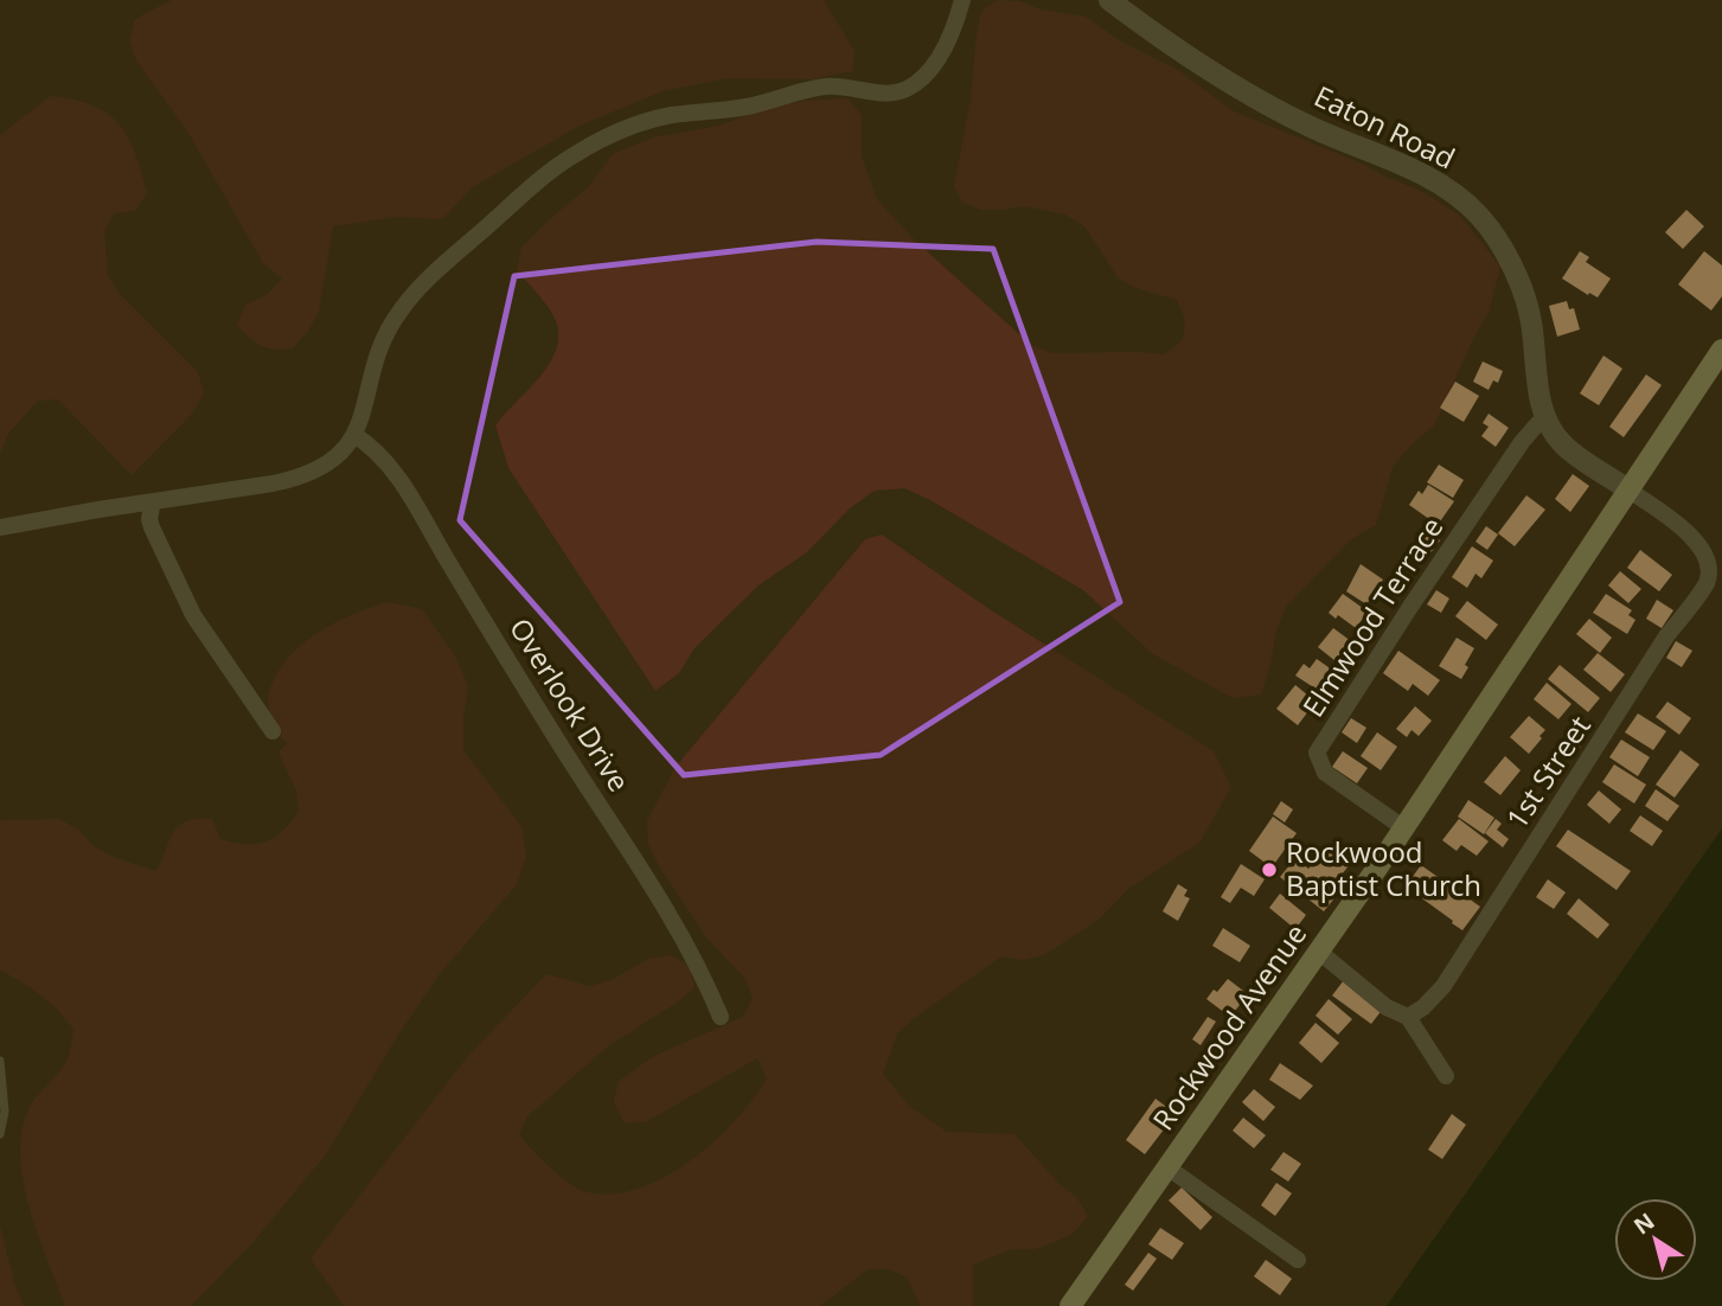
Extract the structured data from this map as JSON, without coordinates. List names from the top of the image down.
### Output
{
  "streets": {
    "main road": ["Rockwood Avenue"],
    "street": [
      "Eaton Road",
      "Elmwood Terrace",
      "Overlook Drive",
      "1st Street"
    ]
  },
  "crossings": [
    ["Eaton Road", "Elmwood Terrace"],
    ["Eaton Road", "1st Street"],
    ["Eaton Road", "Rockwood Avenue"],
    ["Elmwood Terrace", "Rockwood Avenue"],
    ["1st Street", "Rockwood Avenue"]
  ],
  "places": ["Rockwood Baptist Church"],
  "north": "top left"
}
